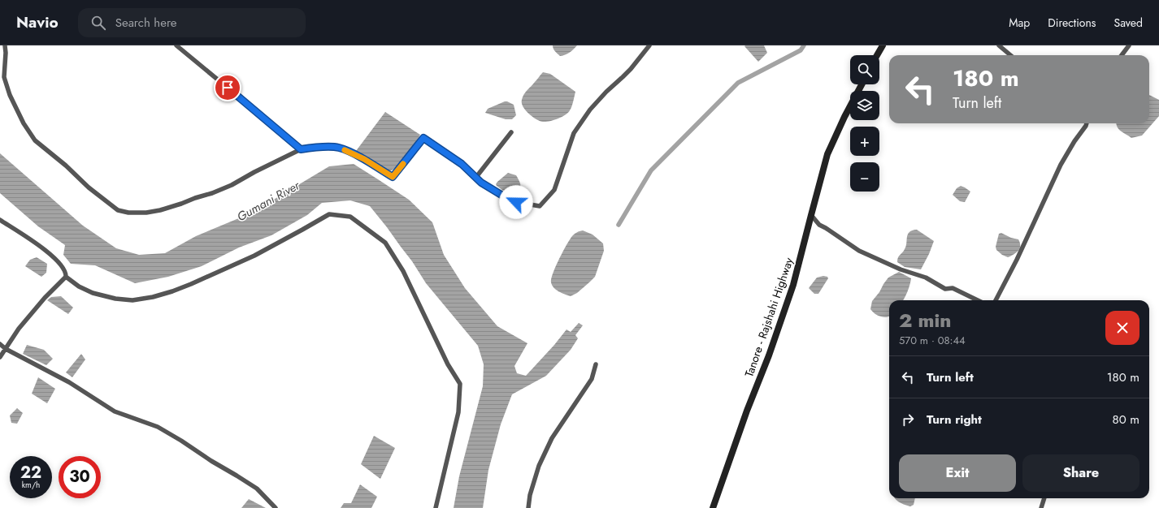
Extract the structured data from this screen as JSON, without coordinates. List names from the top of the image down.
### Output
{
  "streets": {
    "main road": ["Tanore - Rajshahi Highway"]
  },
  "water": ["Gumani River"],
  "page": {
    "header": "Navio",
    "search": "Search here",
    "nav": ["Map", "Directions", "Saved"],
    "map_buttons": ["+", "−"],
    "turn": ["180 m", "Turn left"],
    "heading": ["2 min", "570 m · 08:44"],
    "list": [
      {
        "name": "Turn left",
        "value": "180 m"
      },
      {
        "name": "Turn right",
        "value": "80 m"
      }
    ],
    "buttons": ["Exit", "Share"],
    "speed": "22 km/h",
    "limit": "30"
  }
}
